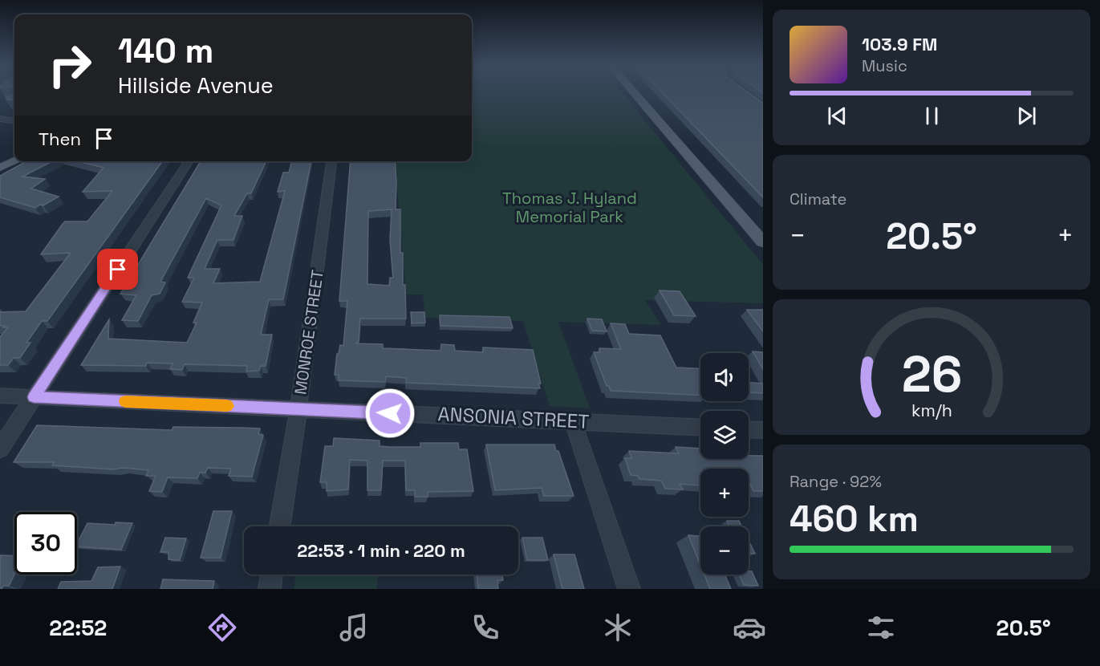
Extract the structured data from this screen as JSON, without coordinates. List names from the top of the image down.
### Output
{
  "streets": {
    "street": ["MONROE STREET", "ANSONIA STREET"]
  },
  "crossings": [
    ["MONROE STREET", "ANSONIA STREET"]
  ],
  "parks": ["Thomas J. Hyland Memorial Park"],
  "page": {
    "turn": ["140 m", "Hillside Avenue"],
    "song": ["103.9 FM", "Music"],
    "then": "Then",
    "tile": [
      "Climate",
      ["Range · 92%", "460 km"]
    ],
    "heat": ["−", "20.5°", "+"],
    "map_buttons": ["+", "−"],
    "limit": "30",
    "trip": "22:53 · 1 min · 220 m",
    "tabs": ["22:52", "20.5°"],
    "gauge": ["26", "km/h"]
  }
}
